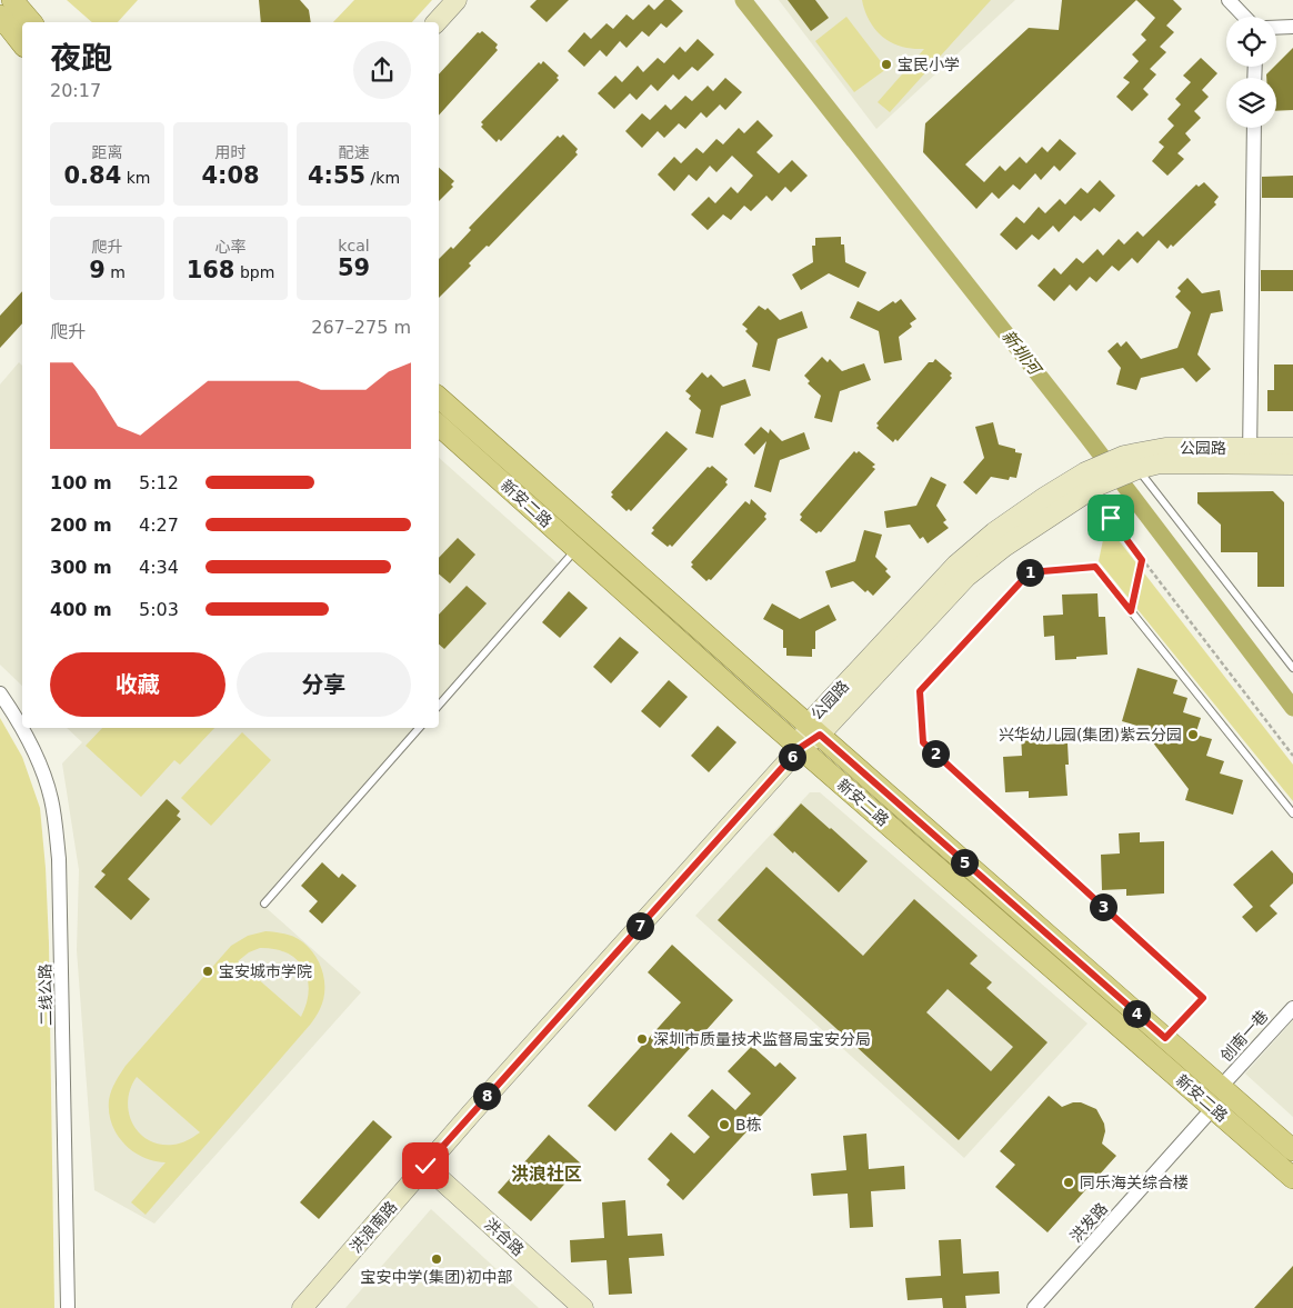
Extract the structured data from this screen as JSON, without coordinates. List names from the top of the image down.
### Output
{
  "streets": {
    "main road": [
      "公园路",
      "新安二路",
      "洪浪南路",
      "洪合路"
    ],
    "street": ["二线公路", "创南一巷", "洪发路"]
  },
  "crossings": [
    ["公园路", "新安二路"],
    ["公园路", "洪浪南路"],
    ["新安二路", "创南一巷"],
    ["新安二路", "洪发路"],
    ["新安二路", "洪浪南路"],
    ["洪浪南路", "洪合路"]
  ],
  "districts": ["洪浪社区"],
  "water": ["新圳河"],
  "places": [
    "宝民小学",
    "兴华幼儿园(集团)紫云分园",
    "宝安城市学院",
    "深圳市质量技术监督局宝安分局",
    "B栋",
    "同乐海关综合楼",
    "宝安中学(集团)初中部"
  ],
  "page": {
    "heading": ["夜跑", "20:17"],
    "stats": [
      ["距离", "0.84 km"],
      ["用时", "4:08"],
      ["配速", "4:55 /km"],
      ["爬升", "9 m"],
      ["心率", "168 bpm"],
      ["kcal", "59"]
    ],
    "chart": ["爬升", "267–275 m"],
    "list": [
      {
        "name": "100 m",
        "note": "5:12"
      },
      {
        "name": "200 m",
        "note": "4:27"
      },
      {
        "name": "300 m",
        "note": "4:34"
      },
      {
        "name": "400 m",
        "note": "5:03"
      }
    ],
    "pins": [
      "1",
      "2",
      "6",
      "5",
      "3",
      "7",
      "4",
      "8"
    ],
    "buttons": ["收藏", "分享"]
  }
}
